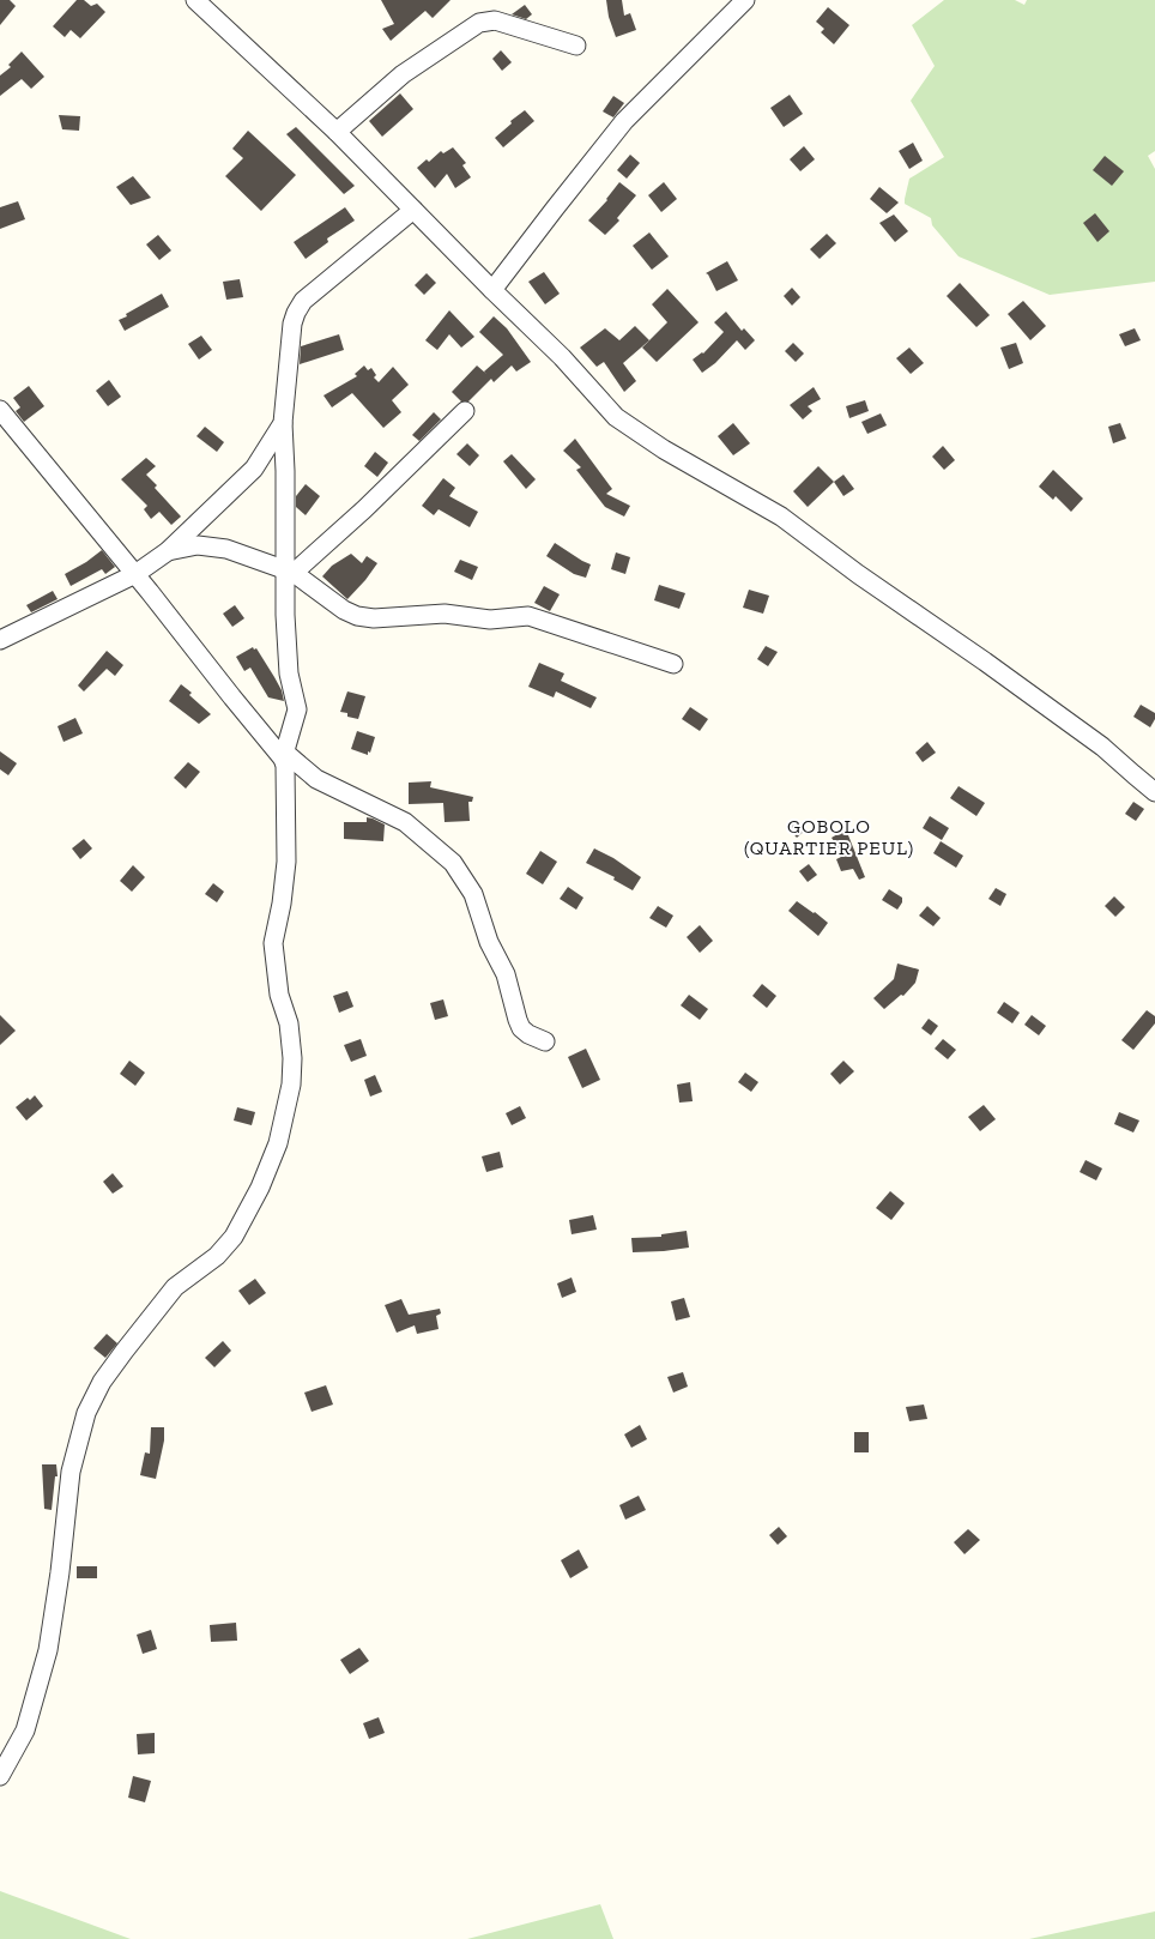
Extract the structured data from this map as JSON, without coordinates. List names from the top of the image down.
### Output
{
  "districts": ["GOBOLO (QUARTIER PEUL)"]
}
